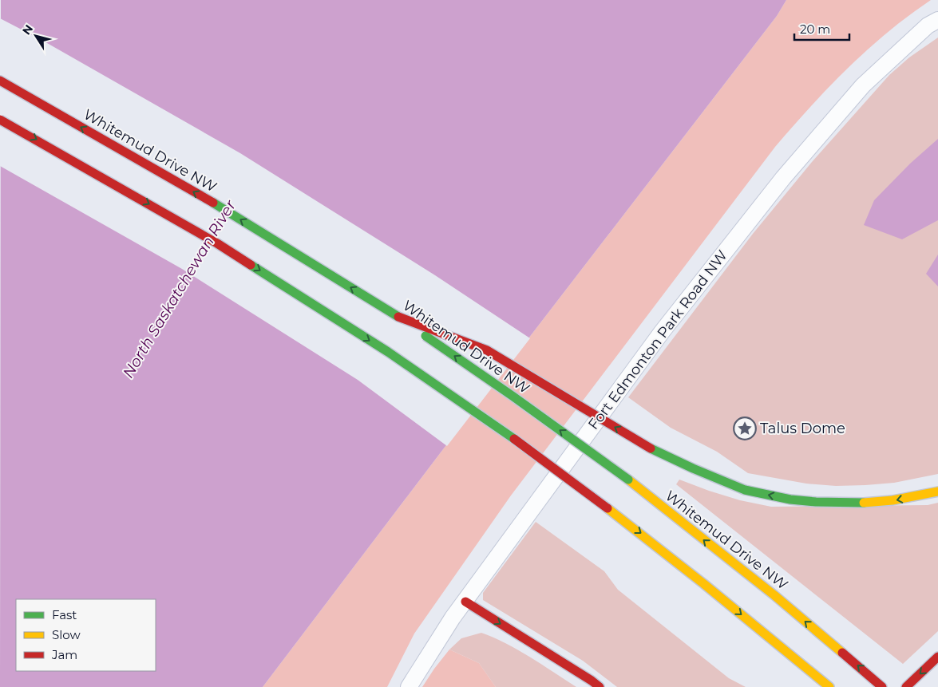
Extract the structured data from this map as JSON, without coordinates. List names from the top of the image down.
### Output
{
  "streets": {
    "highway": ["Whitemud Drive NW"],
    "street": ["Fort Edmonton Park Road NW"]
  },
  "water": ["North Saskatchewan River"],
  "places": {
    "place": ["Talus Dome"]
  },
  "legend": ["Fast", "Slow", "Jam"],
  "scale_bar": "20 m",
  "north": "top left"
}
